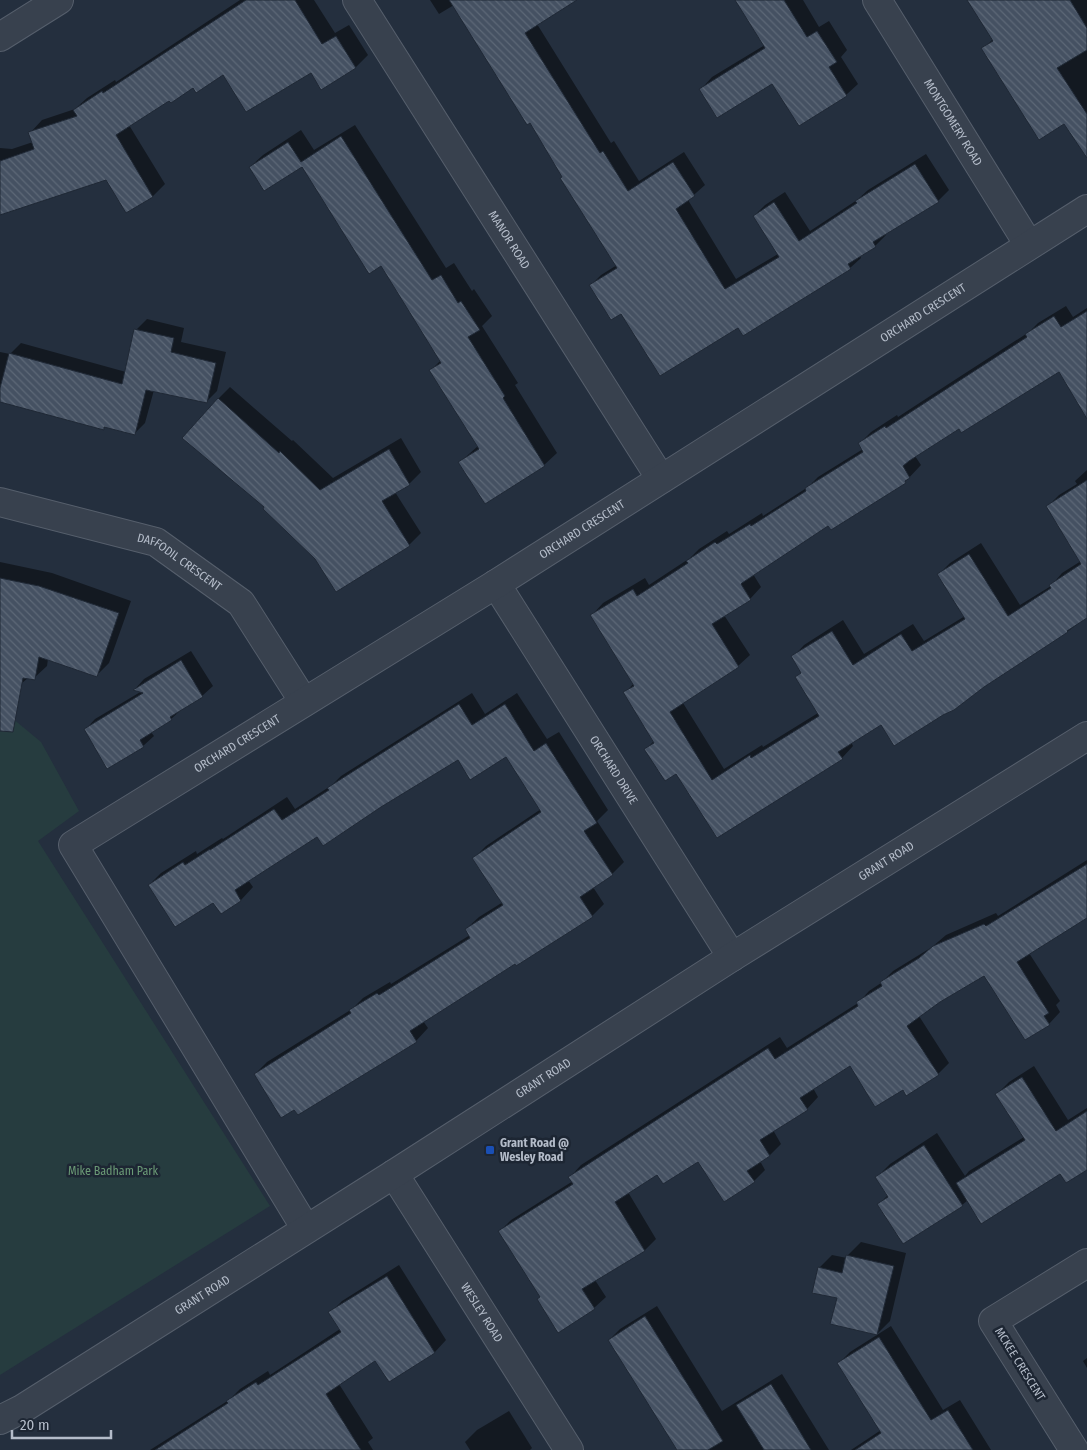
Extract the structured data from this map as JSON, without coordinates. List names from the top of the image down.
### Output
{
  "streets": {
    "street": [
      "MONTGOMERY ROAD",
      "MANOR ROAD",
      "ORCHARD CRESCENT",
      "DAFFODIL CRESCENT",
      "ORCHARD DRIVE",
      "GRANT ROAD",
      "WESLEY ROAD",
      "MCKEE CRESCENT"
    ]
  },
  "crossings": [
    ["MONTGOMERY ROAD", "ORCHARD CRESCENT"],
    ["MANOR ROAD", "ORCHARD CRESCENT"],
    ["ORCHARD CRESCENT", "DAFFODIL CRESCENT"],
    ["ORCHARD CRESCENT", "ORCHARD DRIVE"],
    ["ORCHARD CRESCENT", "GRANT ROAD"],
    ["ORCHARD DRIVE", "GRANT ROAD"],
    ["GRANT ROAD", "WESLEY ROAD"]
  ],
  "parks": ["Mike Badham Park"],
  "places": {
    "transit": ["Grant Road @ Wesley Road"]
  },
  "scale_bar": "20 m"
}
